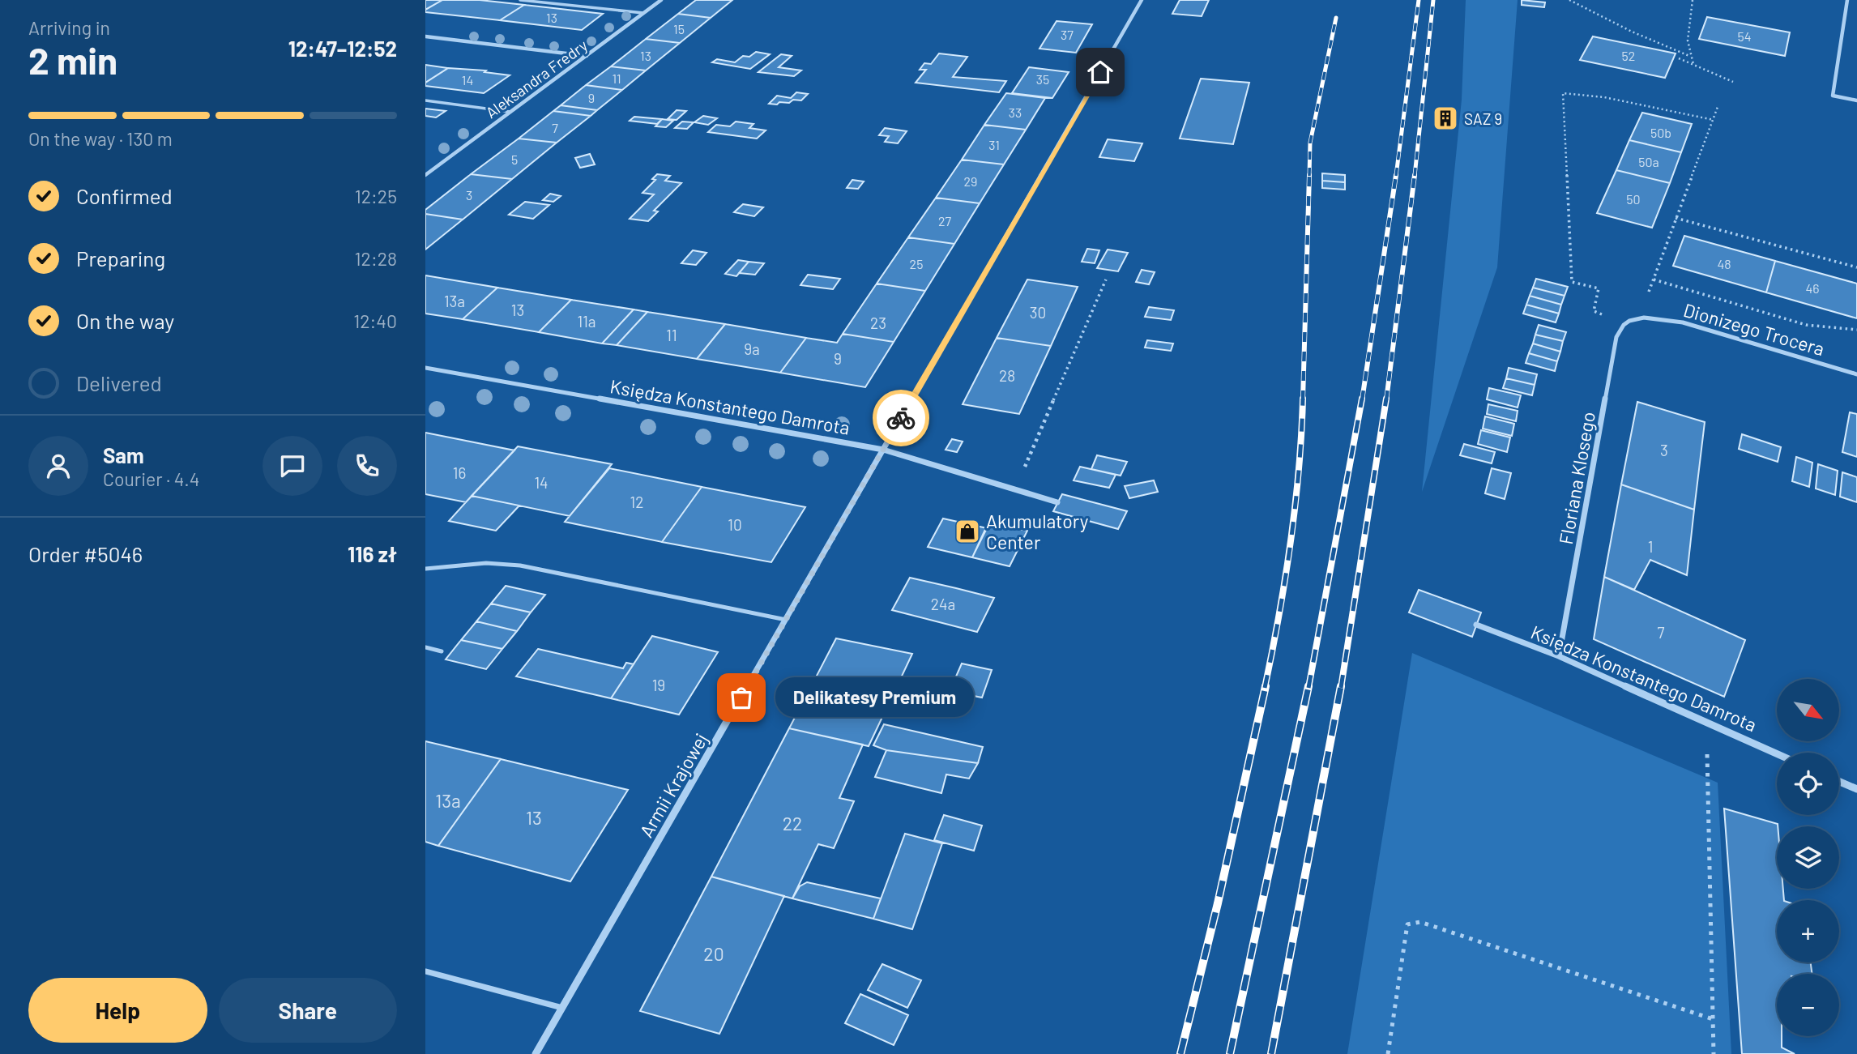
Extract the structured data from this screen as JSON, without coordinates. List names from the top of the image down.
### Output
{
  "streets": {
    "street": [
      "Aleksandra Fredry",
      "Dionizego Trocera",
      "Księdza Konstantego Damrota",
      "Floriana Klosego",
      "Armii Krajowej"
    ]
  },
  "crossings": [
    ["Księdza Konstantego Damrota", "Floriana Klosego"],
    ["Księdza Konstantego Damrota", "Armii Krajowej"]
  ],
  "places": {
    "building": ["SAZ 9"],
    "shop": ["Akumulatory Center"],
    "other": ["Delikatesy Premium"]
  },
  "house_numbers": [
    "13",
    "15",
    "37",
    "54",
    "13",
    "52",
    "11",
    "35",
    "14",
    "9",
    "33",
    "7",
    "50b",
    "31",
    "5",
    "50a",
    "29",
    "3",
    "50",
    "27",
    "25",
    "48",
    "46",
    "13a",
    "13",
    "30",
    "11a",
    "23",
    "11",
    "9a",
    "9",
    "28",
    "3",
    "16",
    "14",
    "12",
    "10",
    "1",
    "24a",
    "7",
    "19",
    "13a",
    "13",
    "22",
    "20"
  ],
  "north": "bottom right",
  "page": {
    "heading": ["2 min", "Arriving in", "12:47–12:52"],
    "panel": [
      "Sam",
      "Courier · 4.4",
      "Order #5046",
      "116 zł"
    ],
    "bar": "On the way · 130 m",
    "list": [
      ["Confirmed", "12:25"],
      ["Preparing", "12:28"],
      ["On the way", "12:40"],
      "Delivered"
    ],
    "bubble": "Delikatesy Premium",
    "map_buttons": ["+", "−"],
    "buttons": ["Help", "Share"]
  }
}
